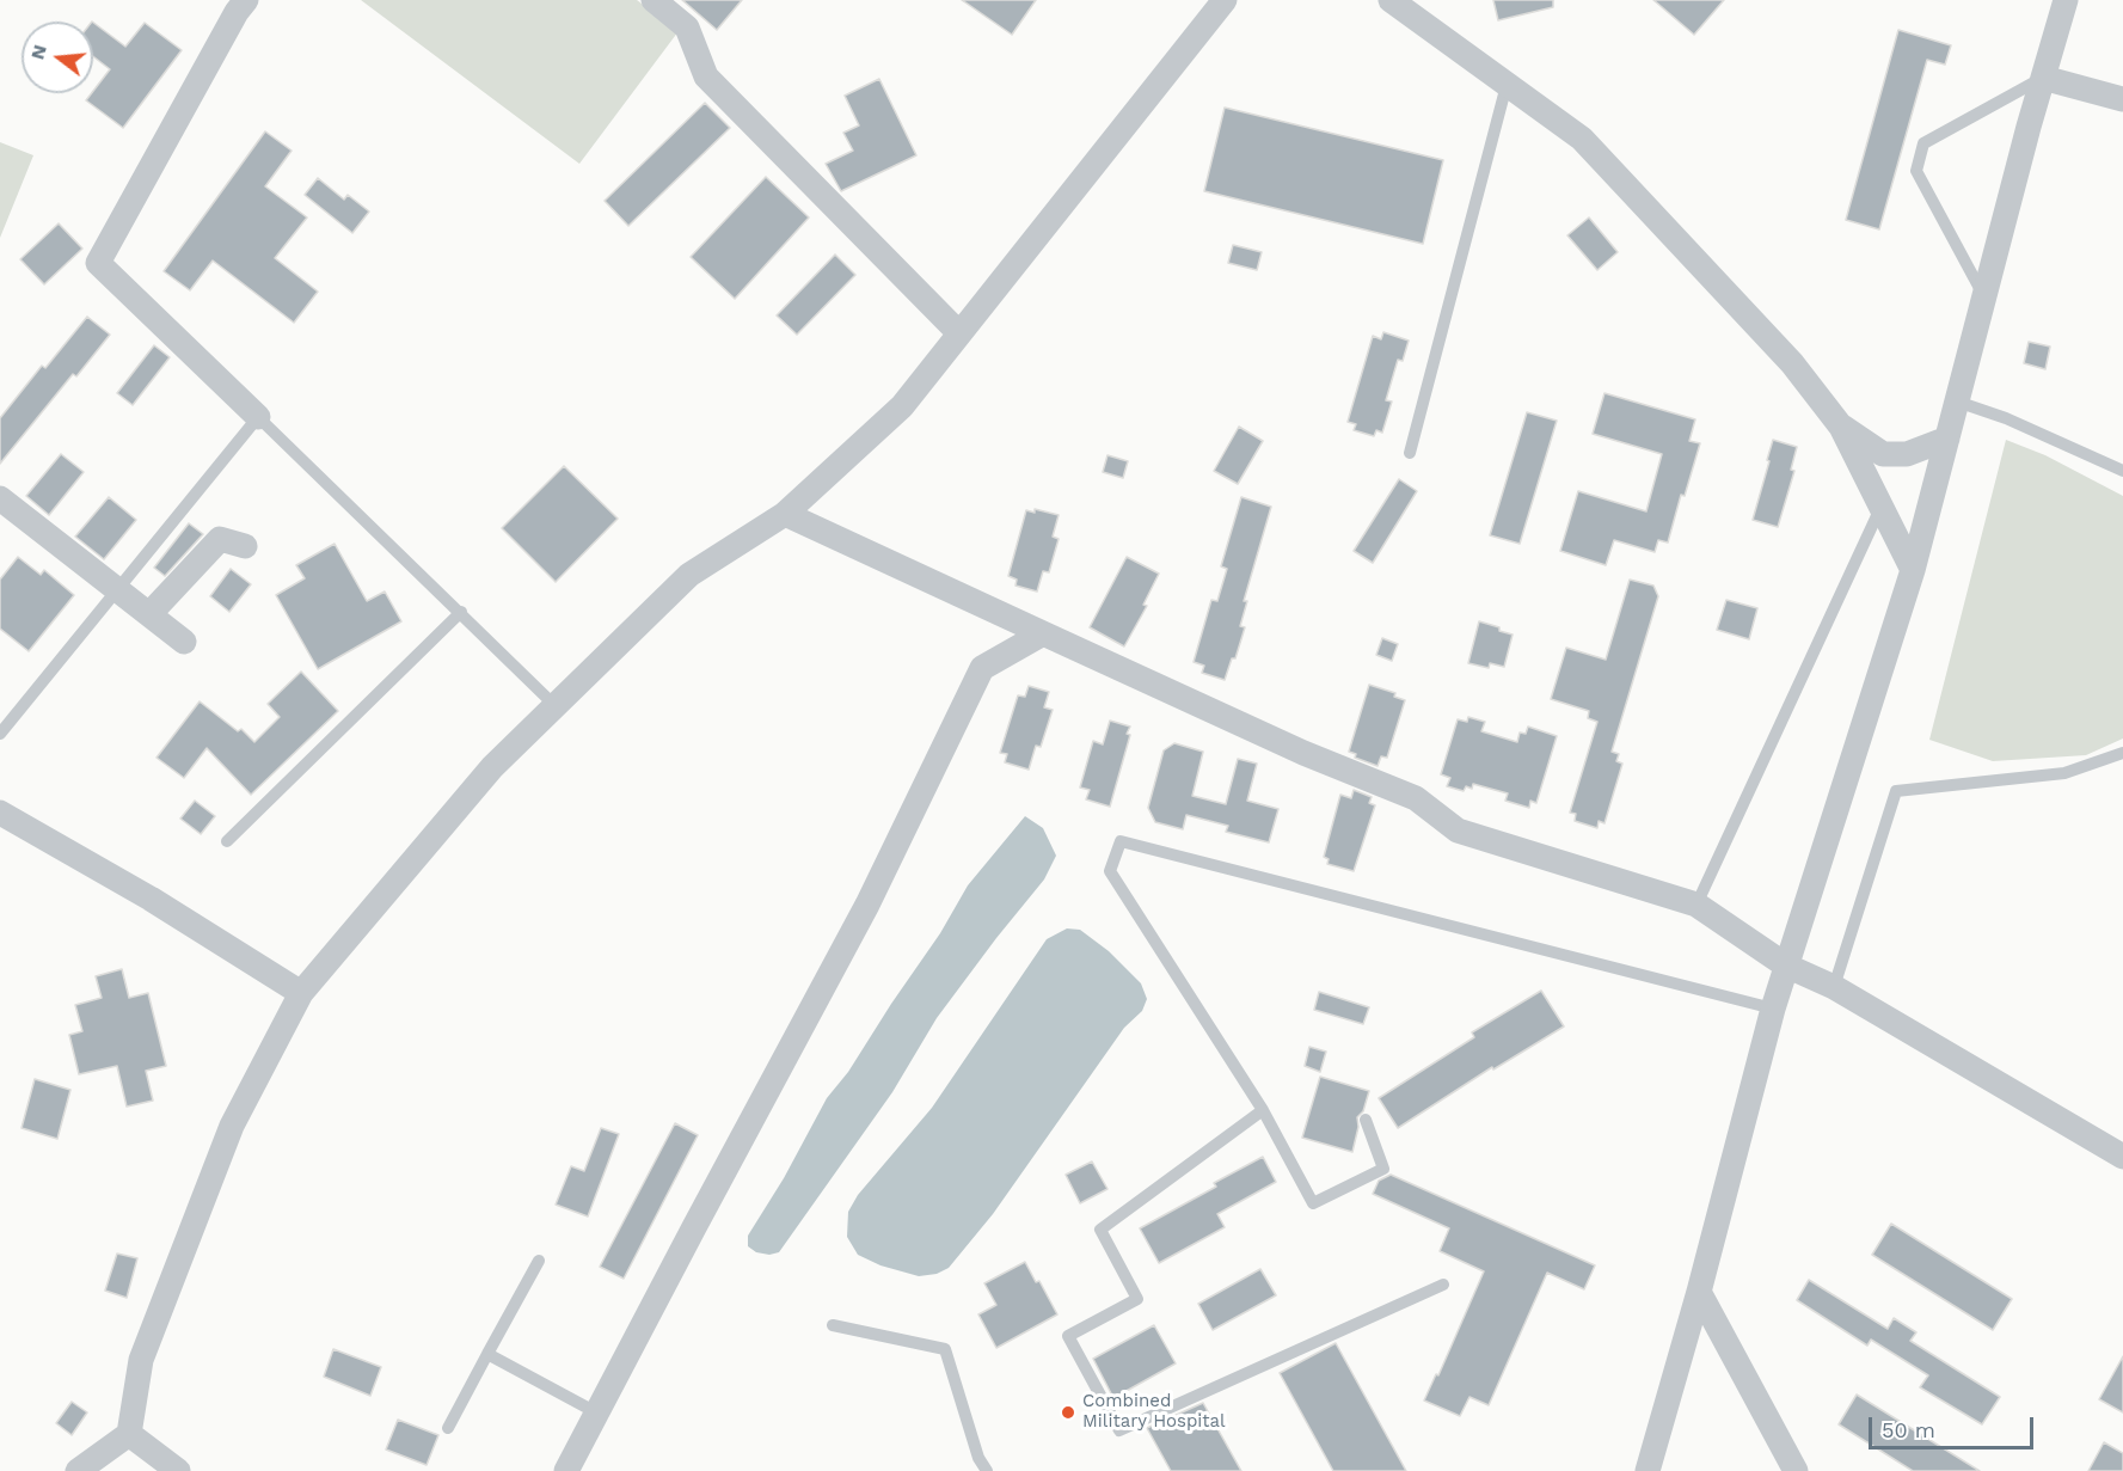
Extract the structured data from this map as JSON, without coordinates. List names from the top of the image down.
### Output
{
  "places": ["Combined Military Hospital"],
  "scale_bar": "50 m",
  "north": "left"
}
